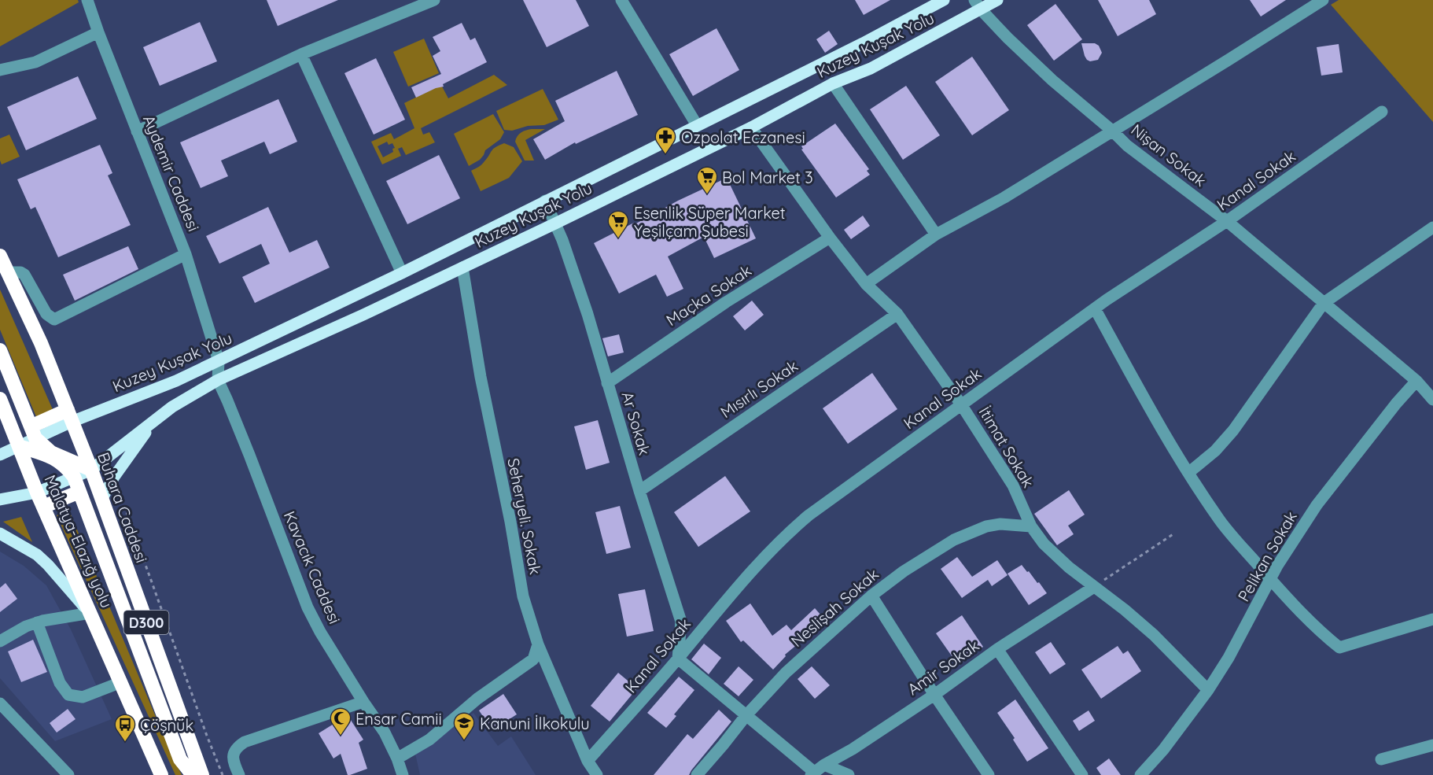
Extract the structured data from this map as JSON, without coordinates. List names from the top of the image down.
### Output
{
  "streets": {
    "highway": ["Buhara Caddesi", "Malatya-Elazığ yolu", "D300"],
    "main road": ["Kuzey Kuşak Yolu"],
    "street": [
      "Nişan Sokak",
      "Aydemir Caddesi",
      "Kanal Sokak",
      "Maçka Sokak",
      "Mısırlı Sokak",
      "Ar Sokak",
      "İtimat Sokak",
      "Seheryeli. Sokak",
      "Pelikan Sokak",
      "Kavacık Caddesi",
      "Neslişah Sokak",
      "Amir Sokak"
    ]
  },
  "crossings": [
    ["Kuzey Kuşak Yolu", "Nişan Sokak"],
    ["Kuzey Kuşak Yolu", "Aydemir Caddesi"],
    ["Kuzey Kuşak Yolu", "Ar Sokak"],
    ["Kuzey Kuşak Yolu", "İtimat Sokak"],
    ["Kuzey Kuşak Yolu", "Buhara Caddesi"],
    ["Kuzey Kuşak Yolu", "Seheryeli. Sokak"],
    ["Kuzey Kuşak Yolu", "Malatya-Elazığ yolu"],
    ["Kuzey Kuşak Yolu", "Kavacık Caddesi"],
    ["Nişan Sokak", "Kanal Sokak"],
    ["Nişan Sokak", "Pelikan Sokak"],
    ["Kanal Sokak", "Ar Sokak"],
    ["Kanal Sokak", "İtimat Sokak"],
    ["Kanal Sokak", "Seheryeli. Sokak"],
    ["Maçka Sokak", "Ar Sokak"],
    ["Maçka Sokak", "İtimat Sokak"],
    ["Mısırlı Sokak", "Ar Sokak"],
    ["Mısırlı Sokak", "İtimat Sokak"],
    ["İtimat Sokak", "Pelikan Sokak"],
    ["İtimat Sokak", "Neslişah Sokak"],
    ["İtimat Sokak", "Amir Sokak"]
  ],
  "places": {
    "pharmacy": ["Ozpolat Eczanesi"],
    "supermarket": ["Bol Market 3", "Esenlik Süper Market Yeşilçam Şubesi"],
    "mosque": ["Ensar Camii"],
    "school or university": ["Kanuni İlkokulu"],
    "bus stop": ["Çöşnük"]
  }
}
